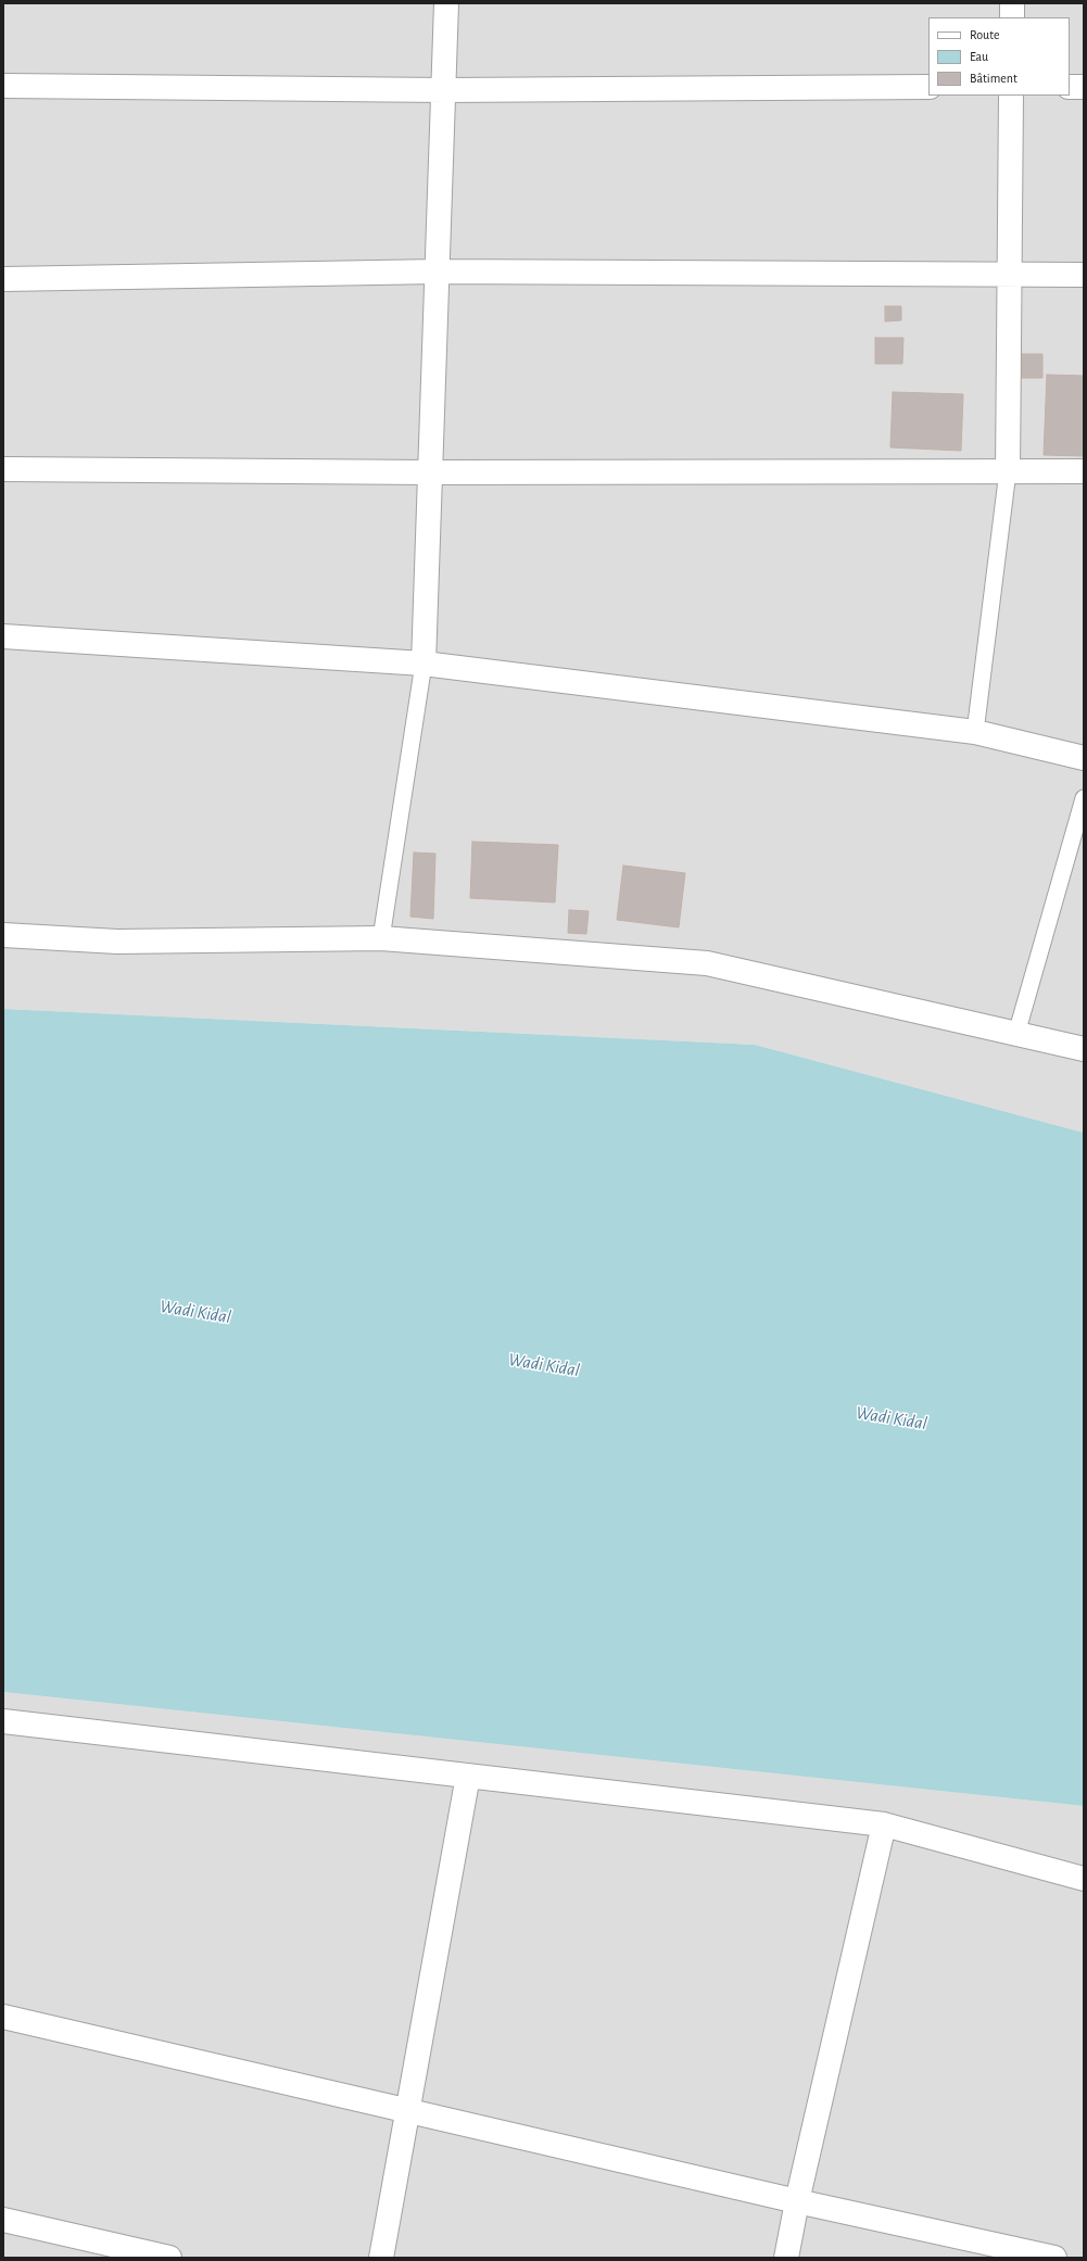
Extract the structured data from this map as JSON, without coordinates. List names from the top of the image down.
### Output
{
  "water": ["Wadi Kidal"],
  "legend": ["Route", "Eau", "Bâtiment"]
}
